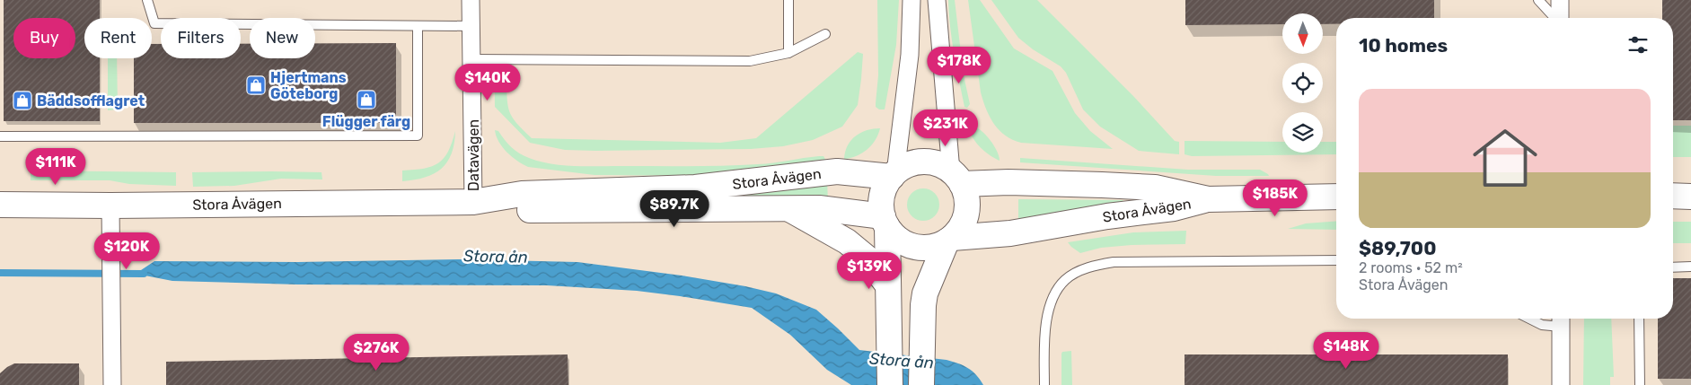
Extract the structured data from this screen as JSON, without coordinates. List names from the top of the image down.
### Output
{
  "streets": {
    "street": ["Datavägen", "Stora Åvägen"]
  },
  "crossings": [
    ["Datavägen", "Stora Åvägen"]
  ],
  "water": ["Stora ån"],
  "places": {
    "shop": ["Hjertmans Göteborg", "Flügger färg", "Bäddsofflagret"]
  },
  "north": "bottom",
  "page": {
    "chip": [
      "Buy",
      "Rent",
      "Filters",
      "New"
    ],
    "heading": "10 homes",
    "price": [
      "$178K",
      "$140K",
      "$231K",
      "$111K",
      "$185K",
      "$89.7K",
      "$120K",
      "$139K",
      "$148K",
      "$276K"
    ],
    "list": [
      {
        "name": "$89,700",
        "note": "2 rooms · 52 m² · Stora Åvägen"
      }
    ]
  }
}
